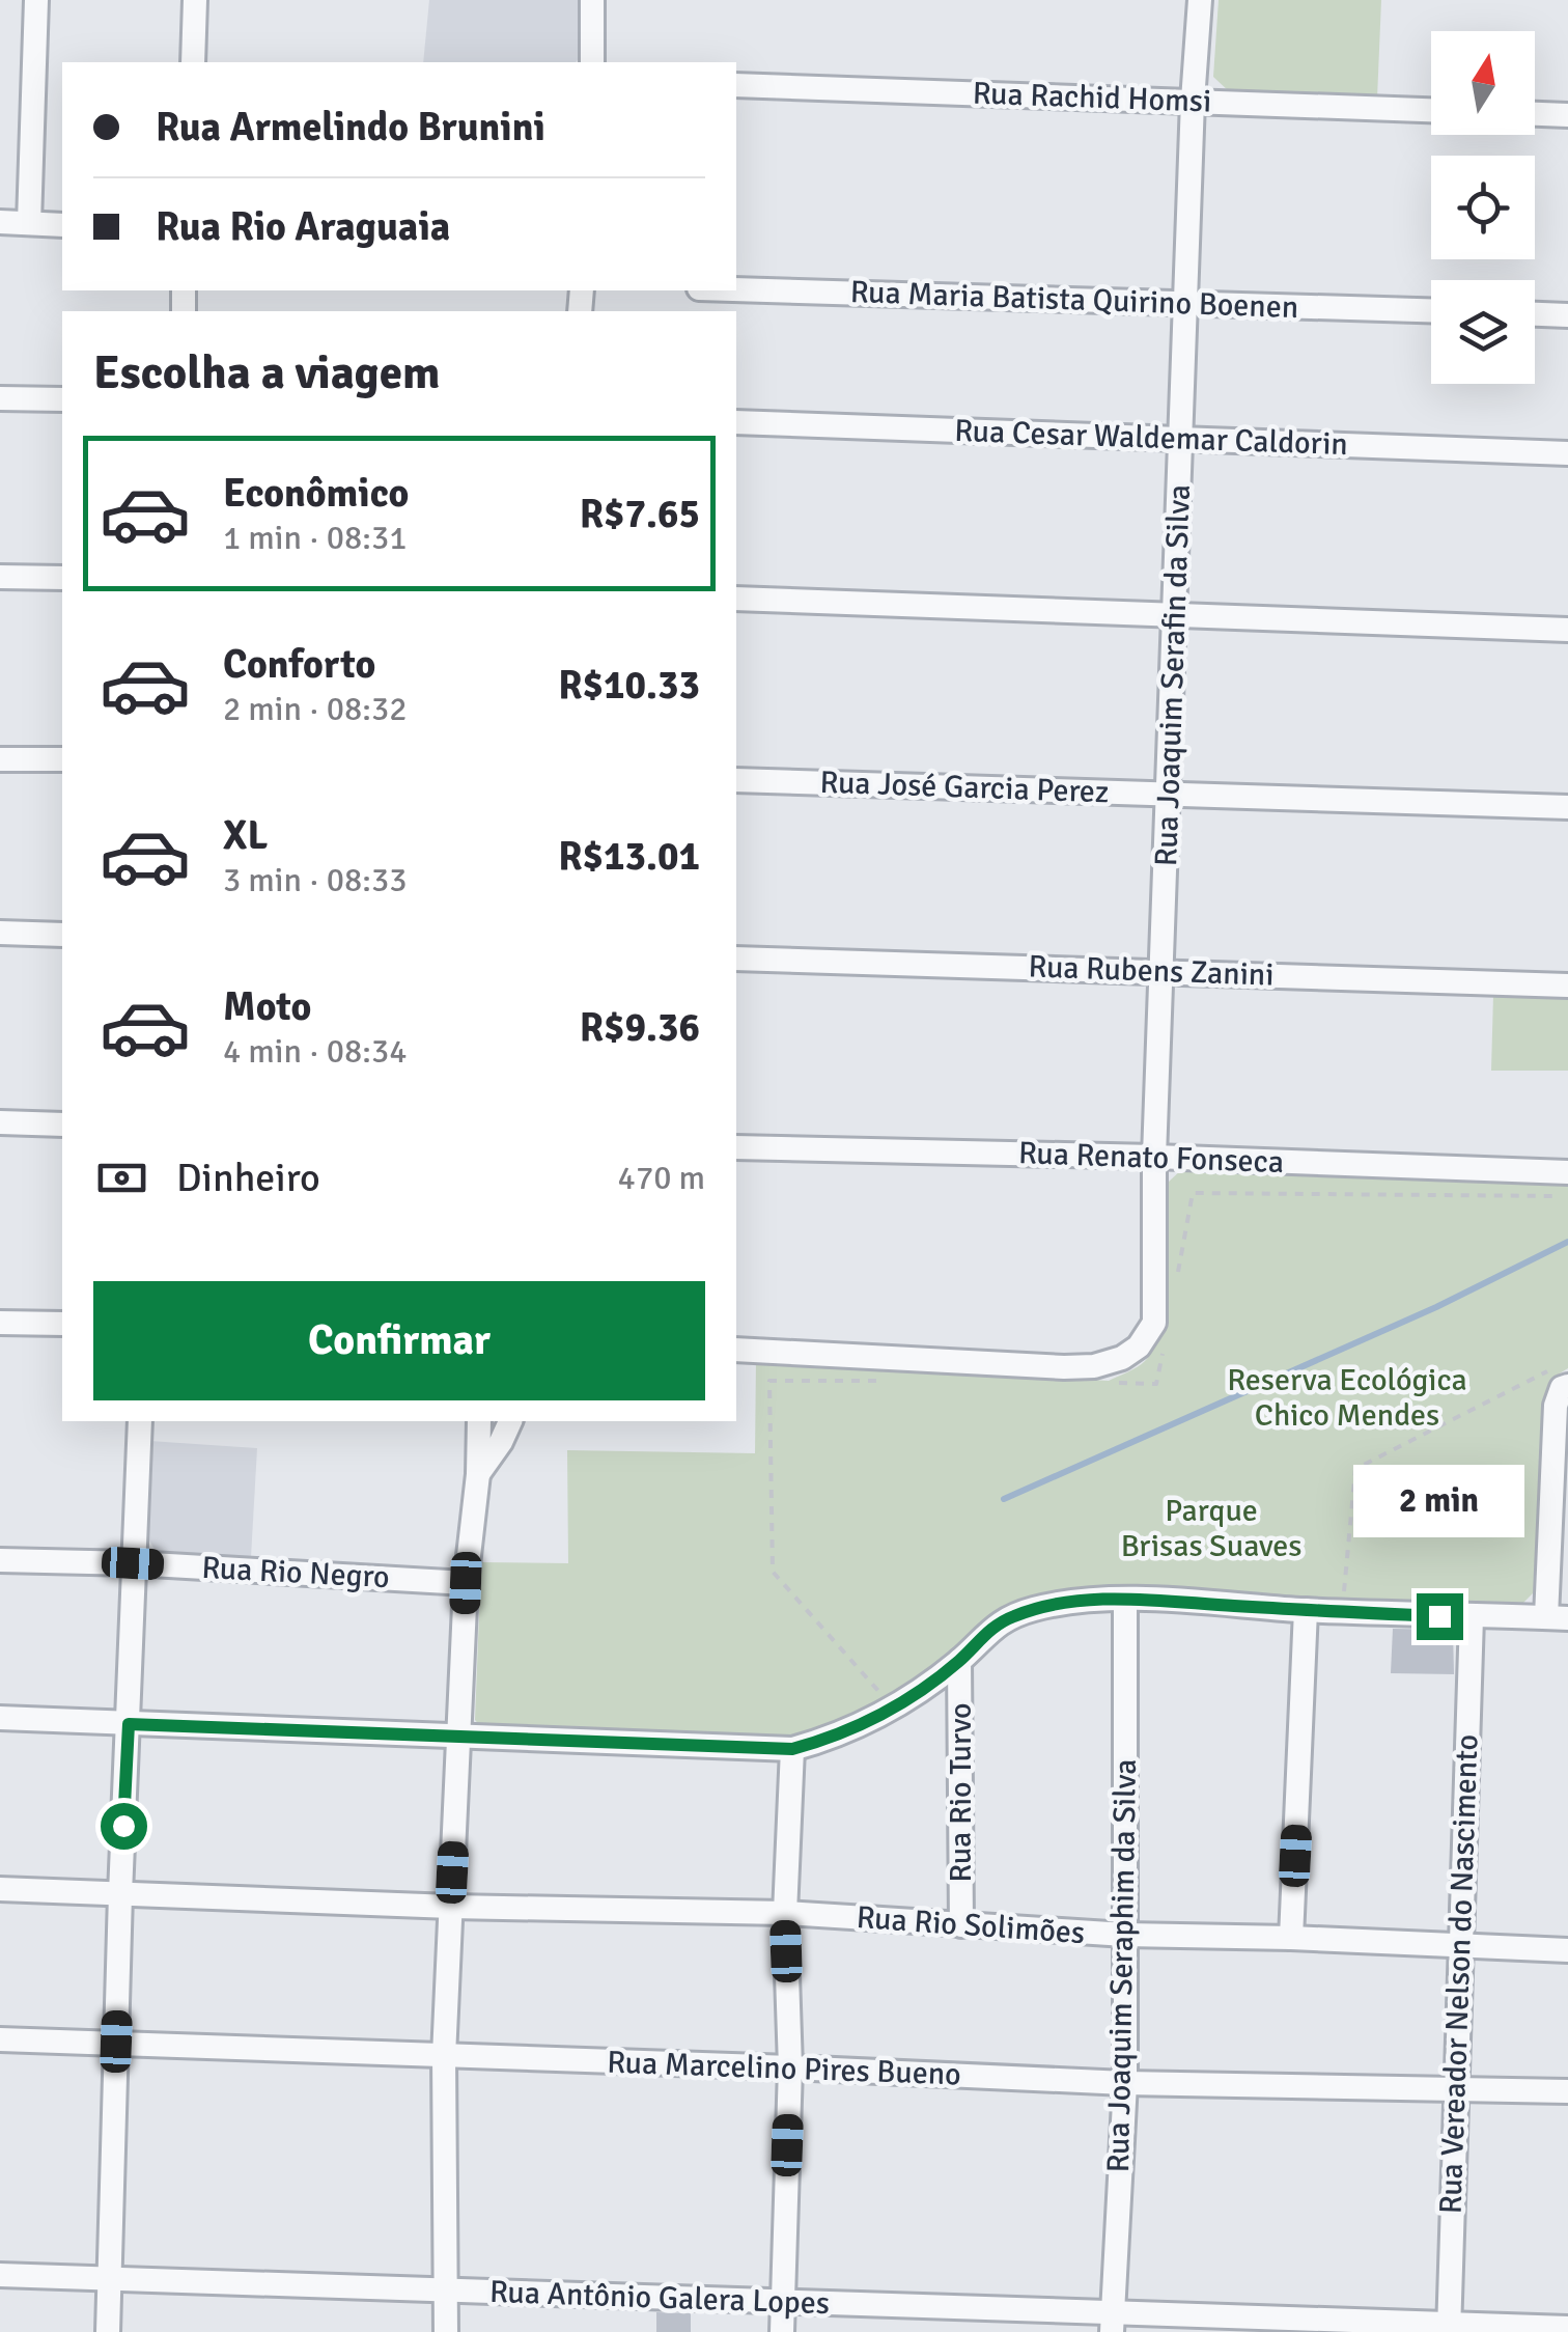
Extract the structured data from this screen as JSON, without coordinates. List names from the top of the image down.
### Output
{
  "streets": {
    "street": [
      "Rua Rachid Homsi",
      "Rua Maria Batista Quirino Boenen",
      "Rua Cesar Waldemar Caldorin",
      "Rua Joaquim Serafin da Silva",
      "Rua José Garcia Perez",
      "Rua Rubens Zanini",
      "Rua Renato Fonseca",
      "Rua Rio Negro",
      "Rua Rio Turvo",
      "Rua Rio Solimões",
      "Rua Joaquim Seraphim da Silva",
      "Rua Vereador Nelson do Nascimento",
      "Rua Marcelino Pires Bueno",
      "Rua Antônio Galera Lopes"
    ]
  },
  "crossings": [
    ["Rua Rachid Homsi", "Rua Joaquim Serafin da Silva"],
    ["Rua Maria Batista Quirino Boenen", "Rua Joaquim Serafin da Silva"],
    ["Rua Cesar Waldemar Caldorin", "Rua Joaquim Serafin da Silva"],
    ["Rua Joaquim Serafin da Silva", "Rua José Garcia Perez"],
    ["Rua Joaquim Serafin da Silva", "Rua Rubens Zanini"],
    ["Rua Joaquim Serafin da Silva", "Rua Renato Fonseca"],
    ["Rua Rio Turvo", "Rua Rio Solimões"],
    ["Rua Rio Solimões", "Rua Joaquim Seraphim da Silva"],
    ["Rua Rio Solimões", "Rua Vereador Nelson do Nascimento"],
    ["Rua Joaquim Seraphim da Silva", "Rua Marcelino Pires Bueno"],
    ["Rua Joaquim Seraphim da Silva", "Rua Antônio Galera Lopes"],
    ["Rua Vereador Nelson do Nascimento", "Rua Marcelino Pires Bueno"],
    ["Rua Vereador Nelson do Nascimento", "Rua Antônio Galera Lopes"]
  ],
  "parks": ["Reserva Ecológica Chico Mendes", "Parque Brisas Suaves"],
  "north": "top",
  "page": {
    "banner": ["Rua Armelindo Brunini", "Rua Rio Araguaia"],
    "heading": "Escolha a viagem",
    "list": [
      {
        "name": "Econômico",
        "note": "1 min · 08:31",
        "value": "R$7.65"
      },
      {
        "name": "Conforto",
        "note": "2 min · 08:32",
        "value": "R$10.33"
      },
      {
        "name": "XL",
        "note": "3 min · 08:33",
        "value": "R$13.01"
      },
      {
        "name": "Moto",
        "note": "4 min · 08:34",
        "value": "R$9.36"
      }
    ],
    "pay": ["Dinheiro", "470 m"],
    "buttons": "Confirmar",
    "bubble": "2 min"
  }
}
